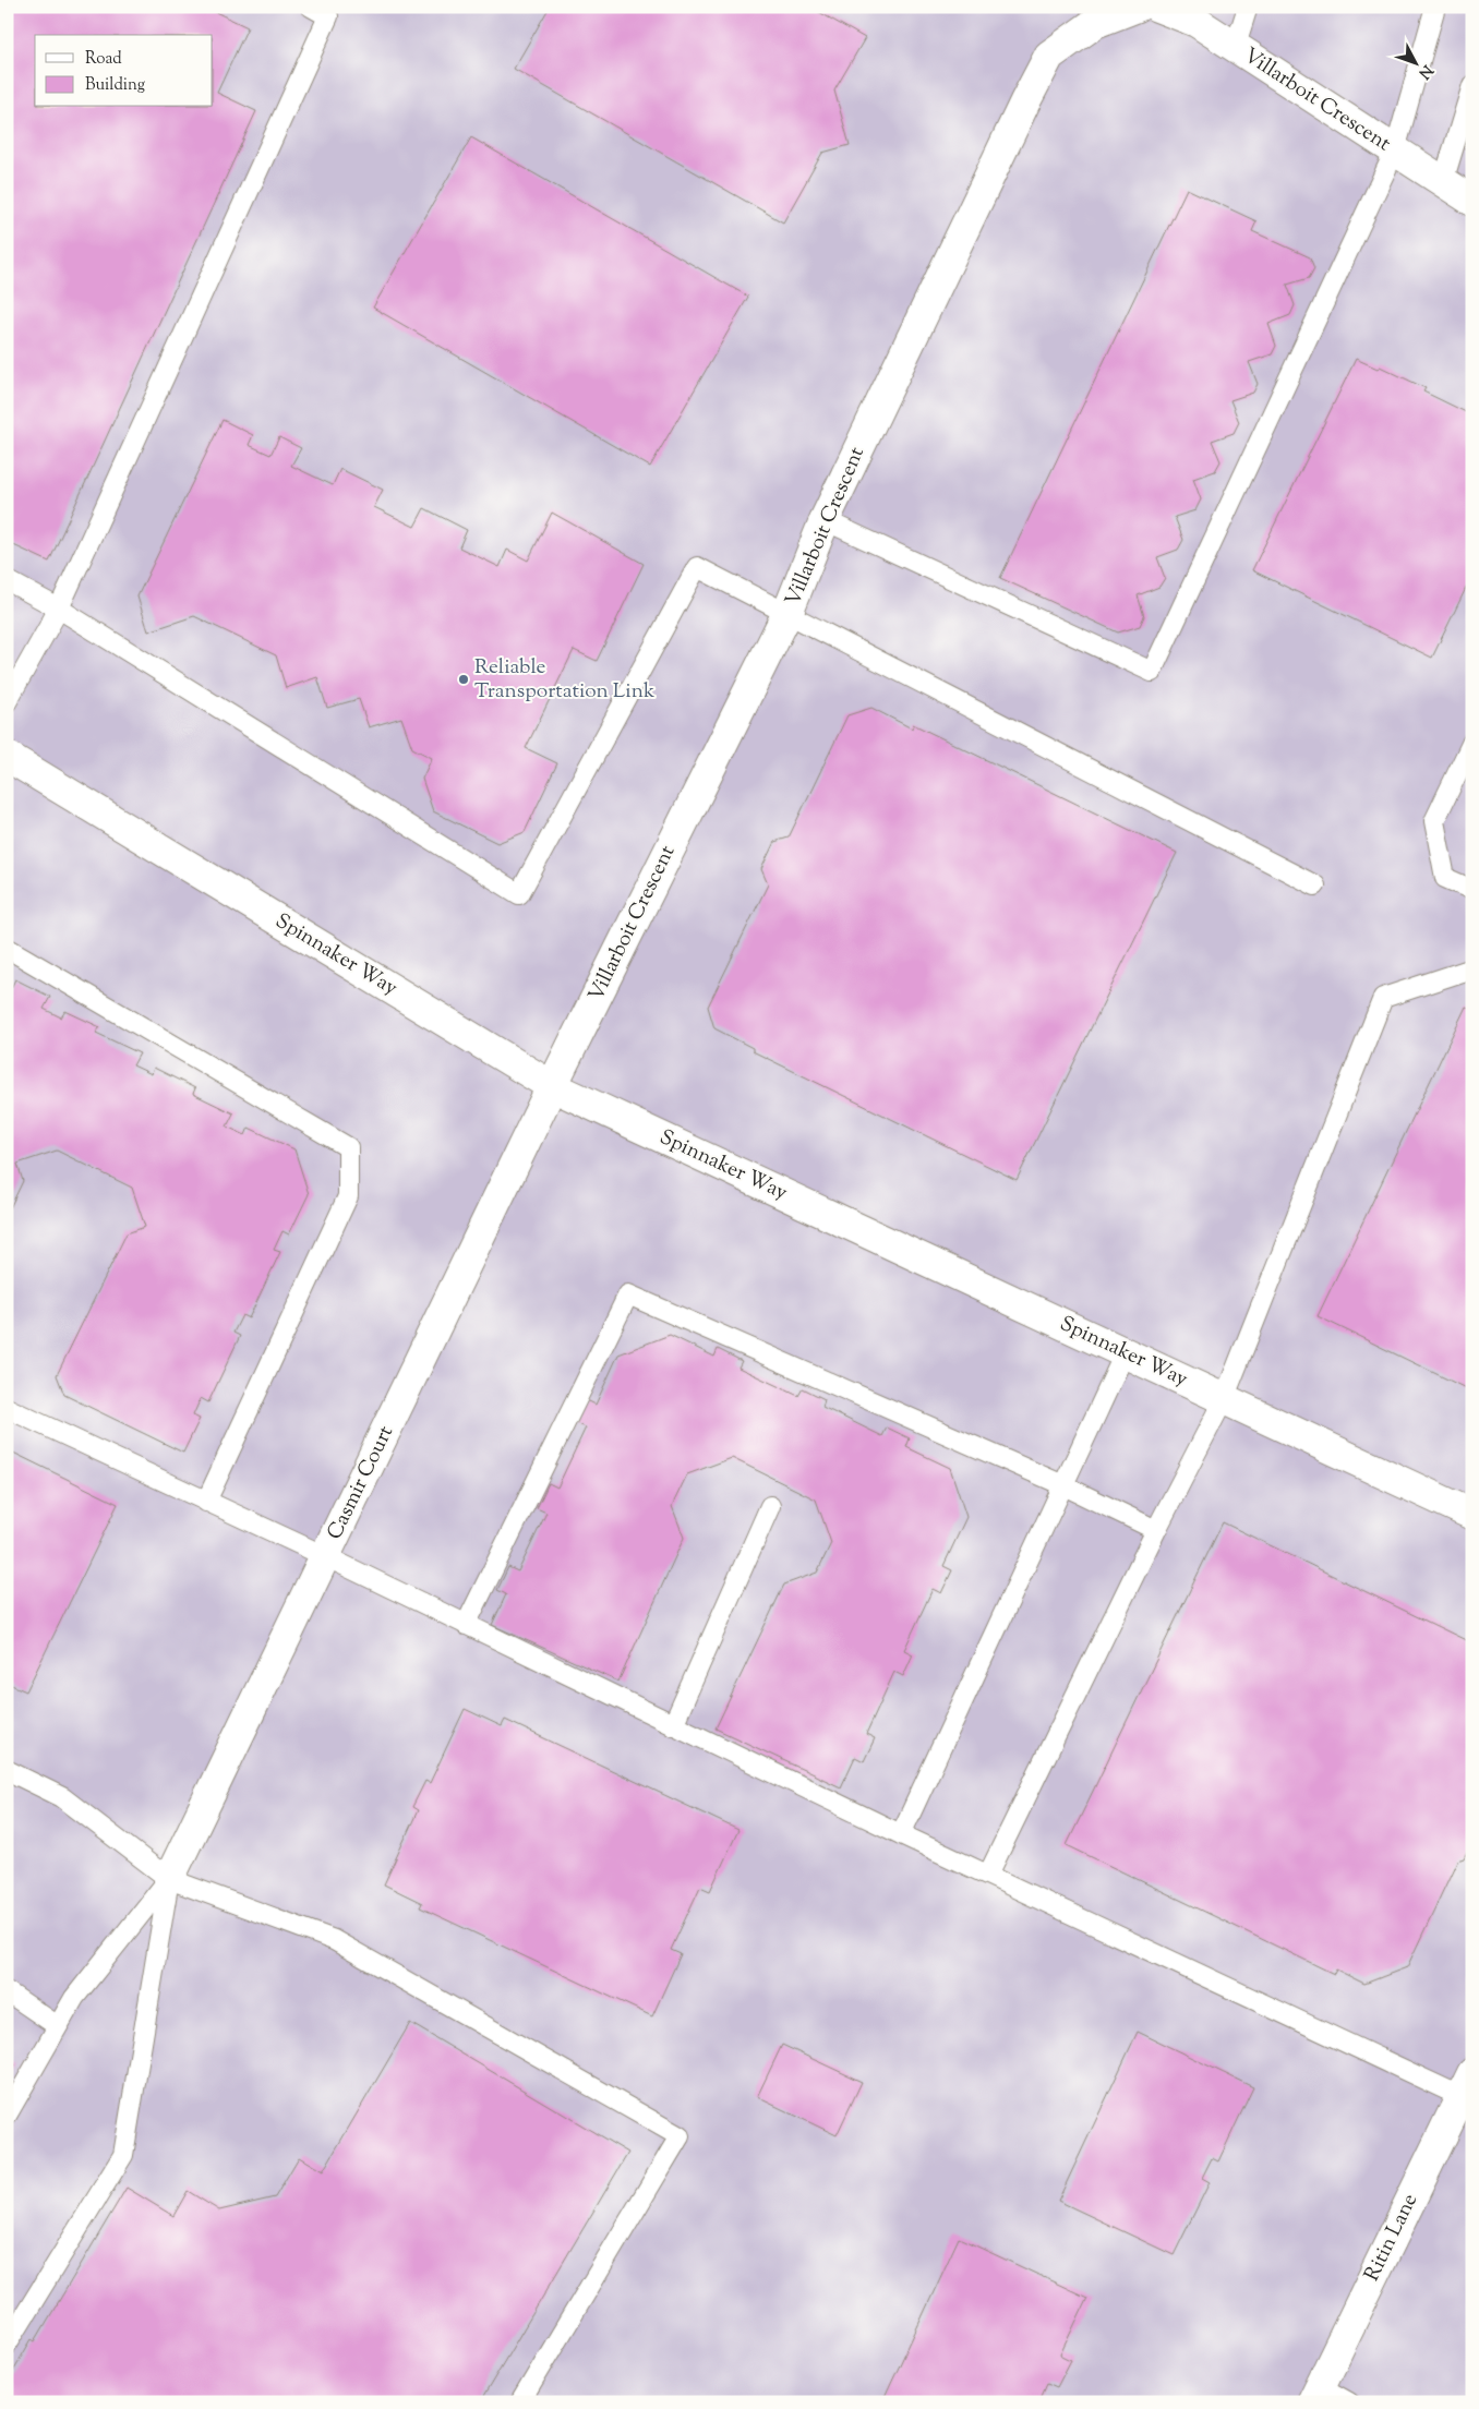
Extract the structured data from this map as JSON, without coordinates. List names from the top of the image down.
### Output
{
  "streets": {
    "street": [
      "Villarboit Crescent",
      "Spinnaker Way",
      "Casmir Court",
      "Ritin Lane"
    ]
  },
  "crossings": [
    ["Villarboit Crescent", "Spinnaker Way"],
    ["Villarboit Crescent", "Casmir Court"],
    ["Spinnaker Way", "Casmir Court"]
  ],
  "places": ["Reliable Transportation Link"],
  "legend": ["Road", "Building"],
  "north": "bottom right"
}
